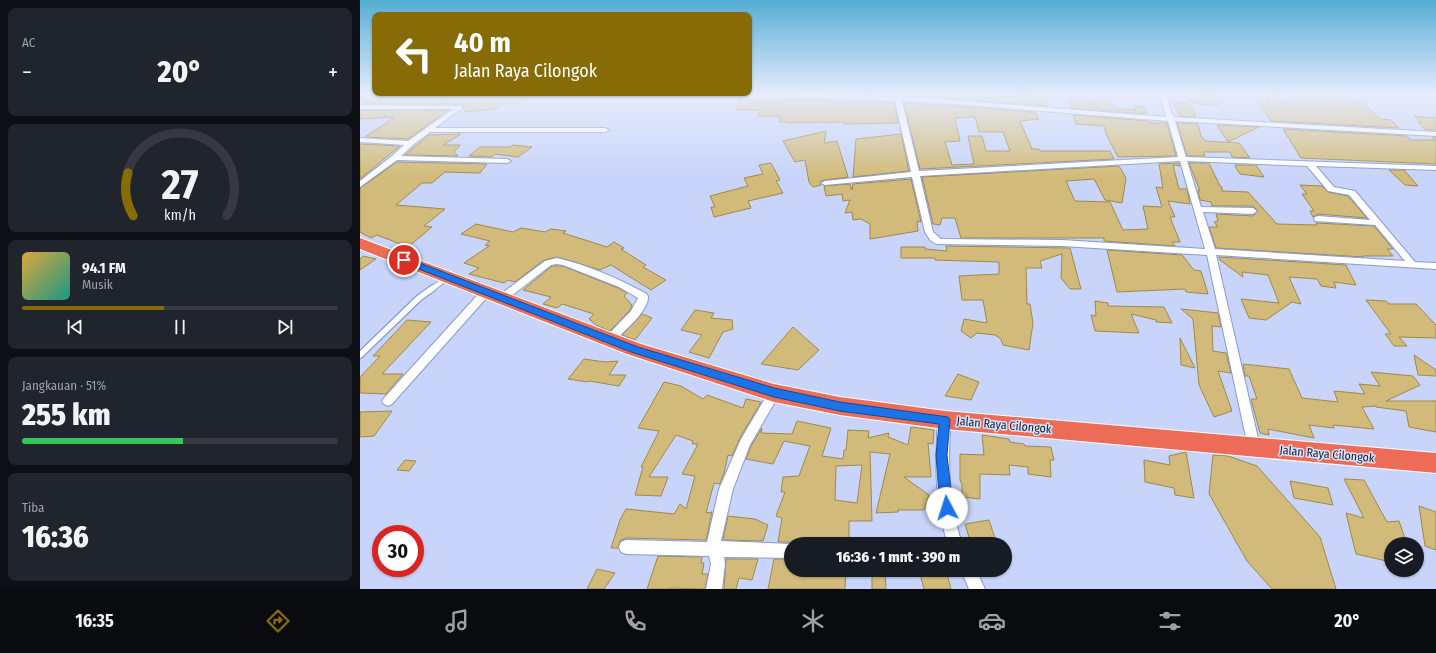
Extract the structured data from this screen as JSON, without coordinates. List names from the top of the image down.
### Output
{
  "streets": {
    "highway": ["Jalan Raya Cilongok"]
  },
  "page": {
    "tile": [
      "AC",
      ["Jangkauan · 51%", "255 km"],
      ["Tiba", "16:36"]
    ],
    "turn": ["40 m", "Jalan Raya Cilongok"],
    "heat": ["−", "20°", "+"],
    "song": ["94.1 FM", "Musik"],
    "limit": "30",
    "trip": "16:36 · 1 mnt · 390 m",
    "tabs": ["16:35", "20°"],
    "gauge": ["27", "km/h"]
  }
}
